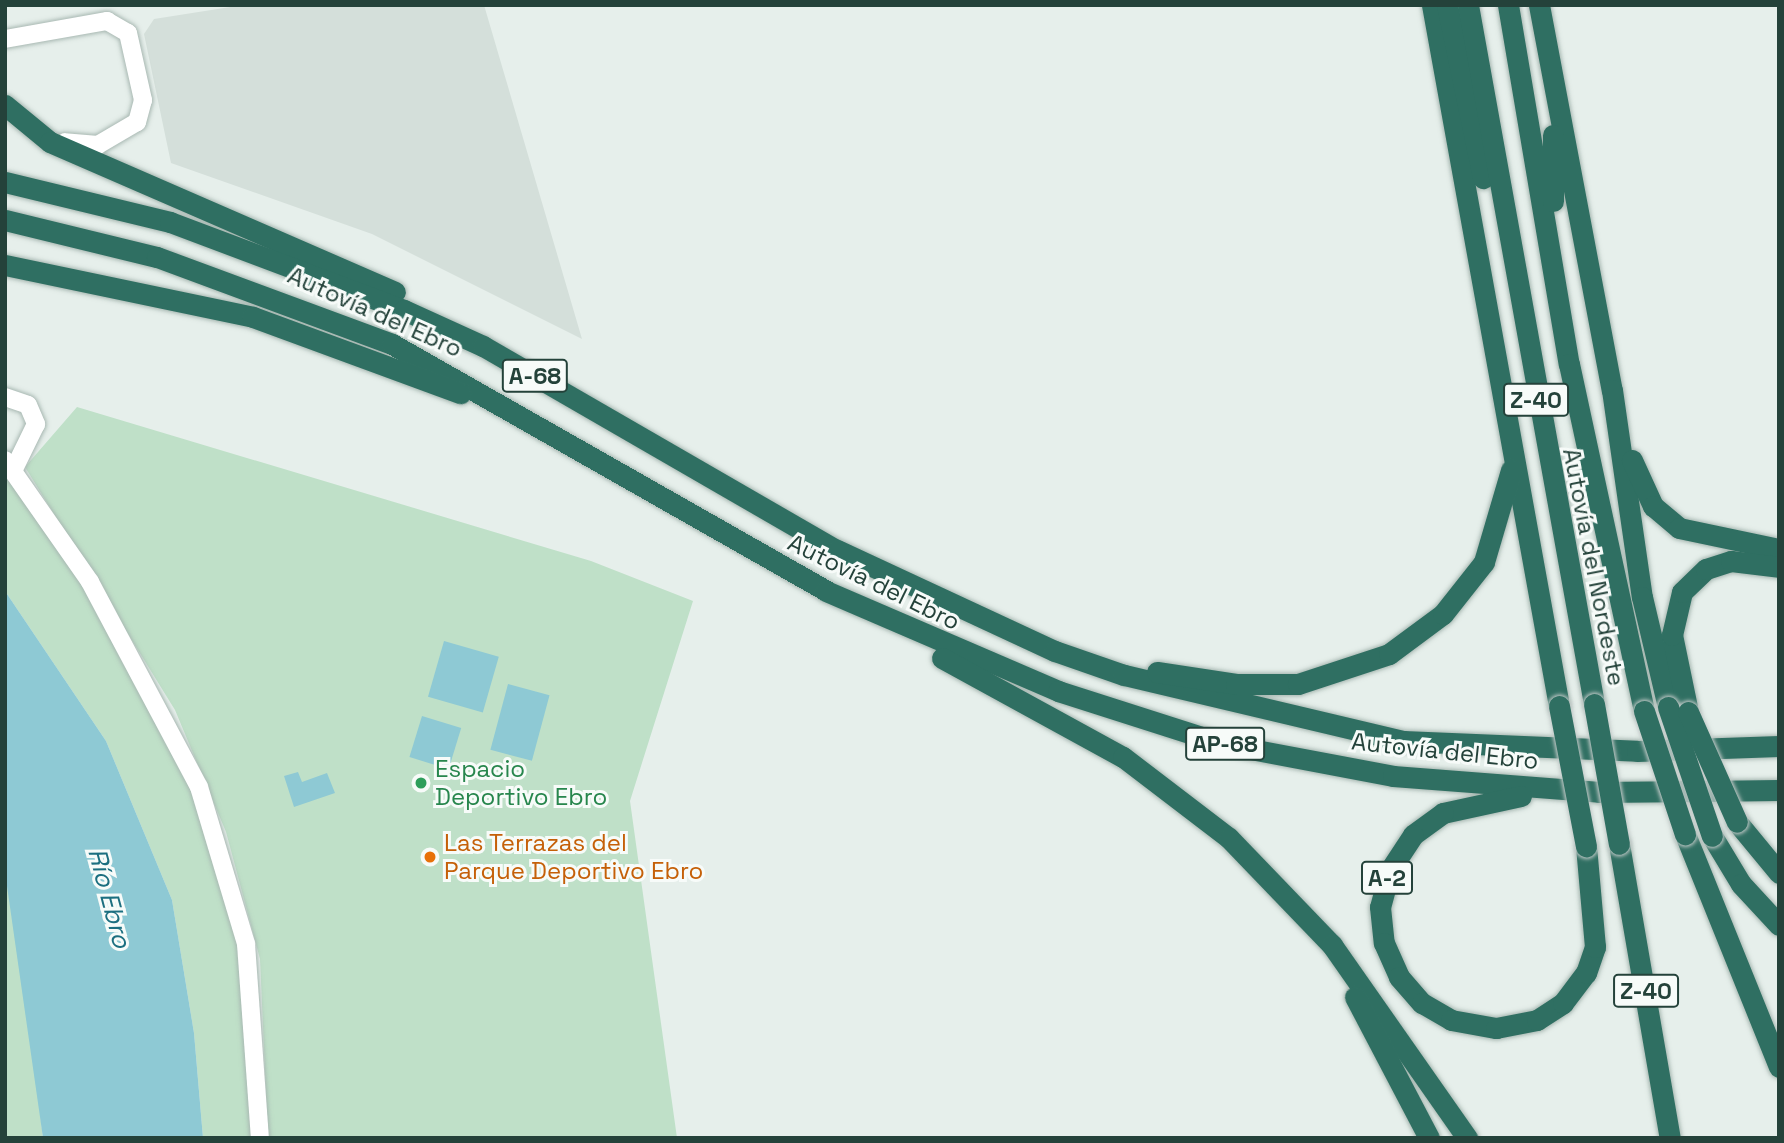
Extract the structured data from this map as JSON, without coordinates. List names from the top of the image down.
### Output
{
  "streets": {
    "highway": [
      "Autovía del Ebro",
      "A-68",
      "Z-40",
      "Autovía del Nordeste",
      "AP-68",
      "A-2"
    ]
  },
  "crossings": [
    ["Autovía del Ebro", "A-2"]
  ],
  "water": ["Río Ebro"],
  "places": ["Espacio Deportivo Ebro", "Las Terrazas del Parque Deportivo Ebro"]
}
